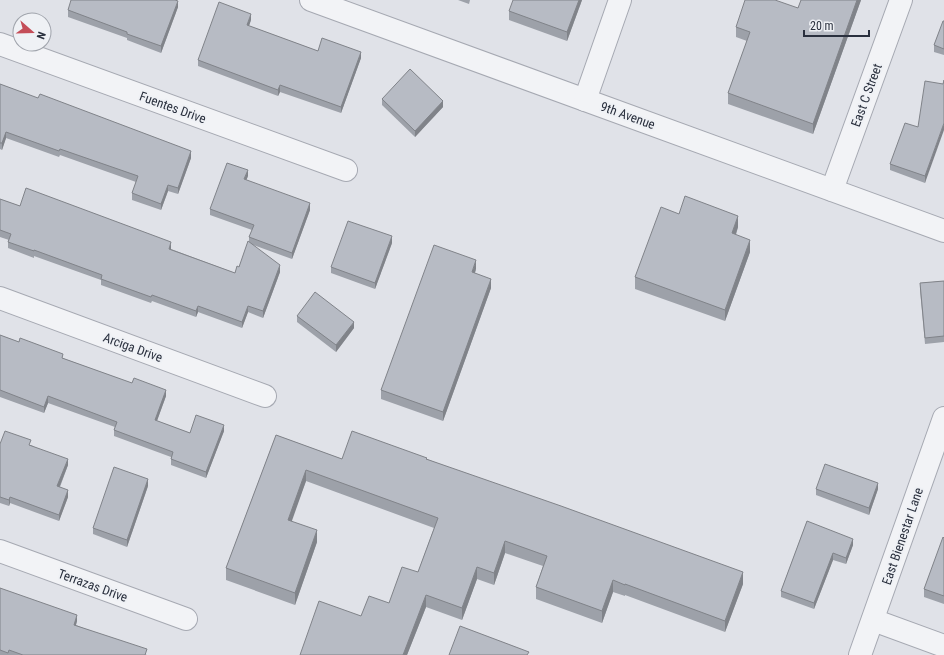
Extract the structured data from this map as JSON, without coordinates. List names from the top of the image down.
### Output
{
  "streets": {
    "street": [
      "East C Street",
      "Fuentes Drive",
      "9th Avenue",
      "Arciga Drive",
      "East Bienestar Lane",
      "Terrazas Drive"
    ]
  },
  "crossings": [
    ["East C Street", "9th Avenue"]
  ],
  "scale_bar": "20 m",
  "north": "right"
}
